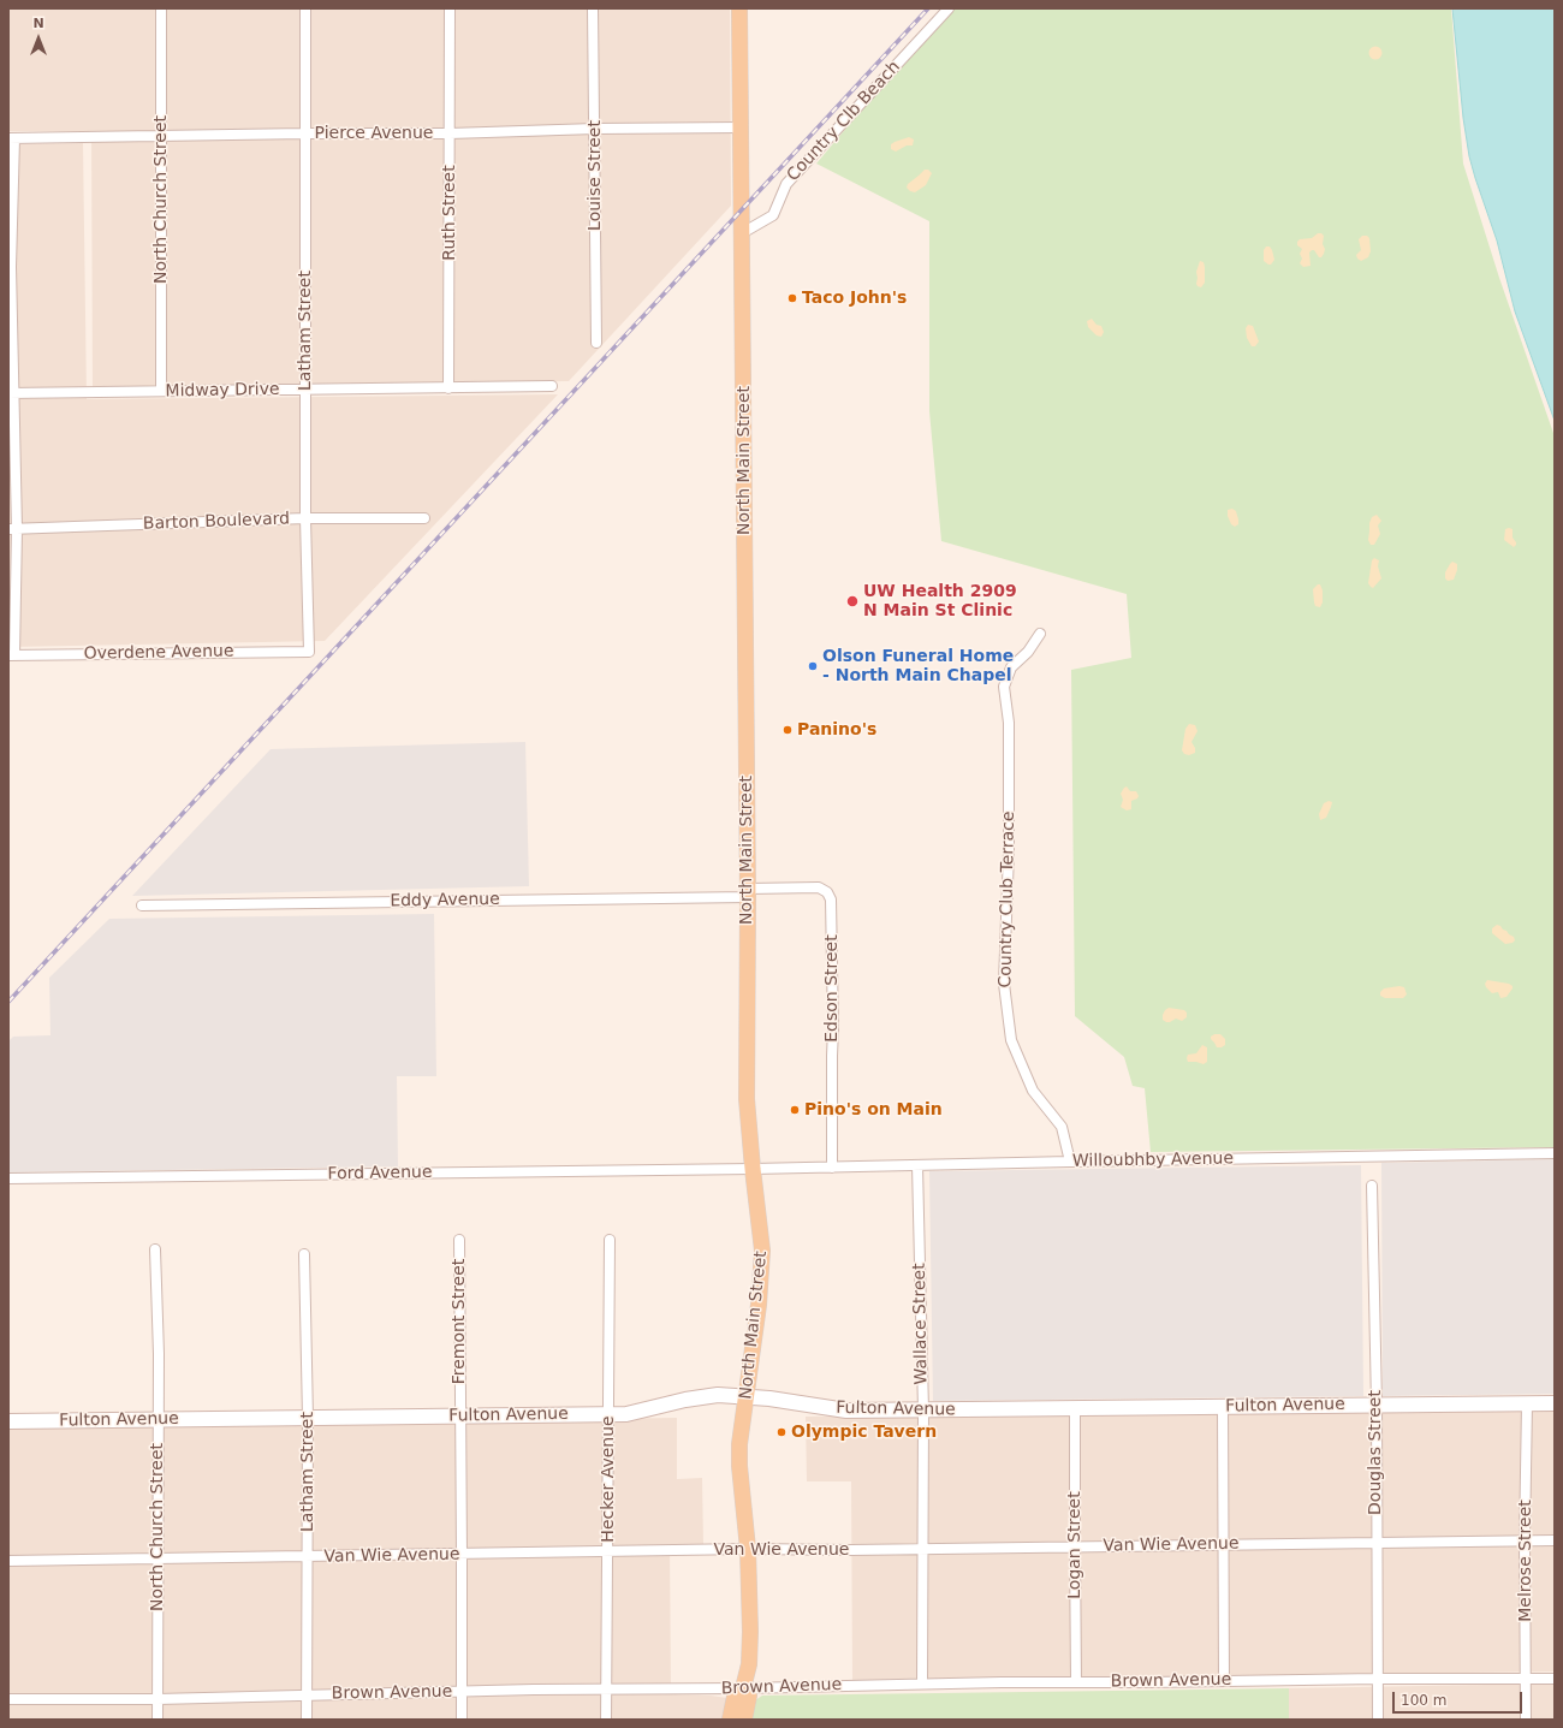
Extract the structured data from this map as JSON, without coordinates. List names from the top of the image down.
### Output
{
  "streets": {
    "main road": ["North Main Street"],
    "street": [
      "Country Clb Beach",
      "Pierce Avenue",
      "Louise Street",
      "North Church Street",
      "Ruth Street",
      "Latham Street",
      "Midway Drive",
      "Barton Boulevard",
      "Overdene Avenue",
      "Country Club Terrace",
      "Eddy Avenue",
      "Edson Street",
      "Willoubhby Avenue",
      "Ford Avenue",
      "Fremont Street",
      "Wallace Street",
      "Fulton Avenue",
      "Douglas Street",
      "Hecker Avenue",
      "Logan Street",
      "Van Wie Avenue",
      "Melrose Street",
      "Brown Avenue"
    ]
  },
  "crossings": [
    ["Country Clb Beach", "North Main Street"],
    ["Pierce Avenue", "Louise Street"],
    ["Pierce Avenue", "North Church Street"],
    ["Pierce Avenue", "Ruth Street"],
    ["Pierce Avenue", "Latham Street"],
    ["Pierce Avenue", "North Main Street"],
    ["North Church Street", "Midway Drive"],
    ["North Church Street", "Fulton Avenue"],
    ["North Church Street", "Van Wie Avenue"],
    ["North Church Street", "Brown Avenue"],
    ["Ruth Street", "Midway Drive"],
    ["Latham Street", "Midway Drive"],
    ["Latham Street", "Barton Boulevard"],
    ["Latham Street", "Overdene Avenue"],
    ["Latham Street", "Fulton Avenue"],
    ["Latham Street", "Van Wie Avenue"],
    ["Latham Street", "Brown Avenue"],
    ["North Main Street", "Eddy Avenue"],
    ["North Main Street", "Edson Street"],
    ["North Main Street", "Willoubhby Avenue"],
    ["North Main Street", "Ford Avenue"],
    ["North Main Street", "Fulton Avenue"],
    ["North Main Street", "Van Wie Avenue"],
    ["North Main Street", "Brown Avenue"],
    ["Country Club Terrace", "Willoubhby Avenue"],
    ["Eddy Avenue", "Edson Street"],
    ["Edson Street", "Willoubhby Avenue"],
    ["Willoubhby Avenue", "Ford Avenue"],
    ["Willoubhby Avenue", "Wallace Street"],
    ["Fremont Street", "Fulton Avenue"],
    ["Fremont Street", "Van Wie Avenue"],
    ["Fremont Street", "Brown Avenue"],
    ["Wallace Street", "Fulton Avenue"],
    ["Wallace Street", "Van Wie Avenue"],
    ["Wallace Street", "Brown Avenue"],
    ["Fulton Avenue", "Douglas Street"],
    ["Fulton Avenue", "Hecker Avenue"],
    ["Fulton Avenue", "Logan Street"],
    ["Fulton Avenue", "Melrose Street"],
    ["Douglas Street", "Van Wie Avenue"],
    ["Douglas Street", "Brown Avenue"],
    ["Hecker Avenue", "Van Wie Avenue"],
    ["Hecker Avenue", "Brown Avenue"],
    ["Logan Street", "Van Wie Avenue"],
    ["Logan Street", "Brown Avenue"],
    ["Van Wie Avenue", "Melrose Street"],
    ["Melrose Street", "Brown Avenue"]
  ],
  "places": [
    "Taco John's",
    "UW Health 2909 N Main St Clinic",
    "Olson Funeral Home - North Main Chapel",
    "Panino's",
    "Pino's on Main",
    "Olympic Tavern"
  ],
  "scale_bar": "100 m",
  "north": "top"
}
